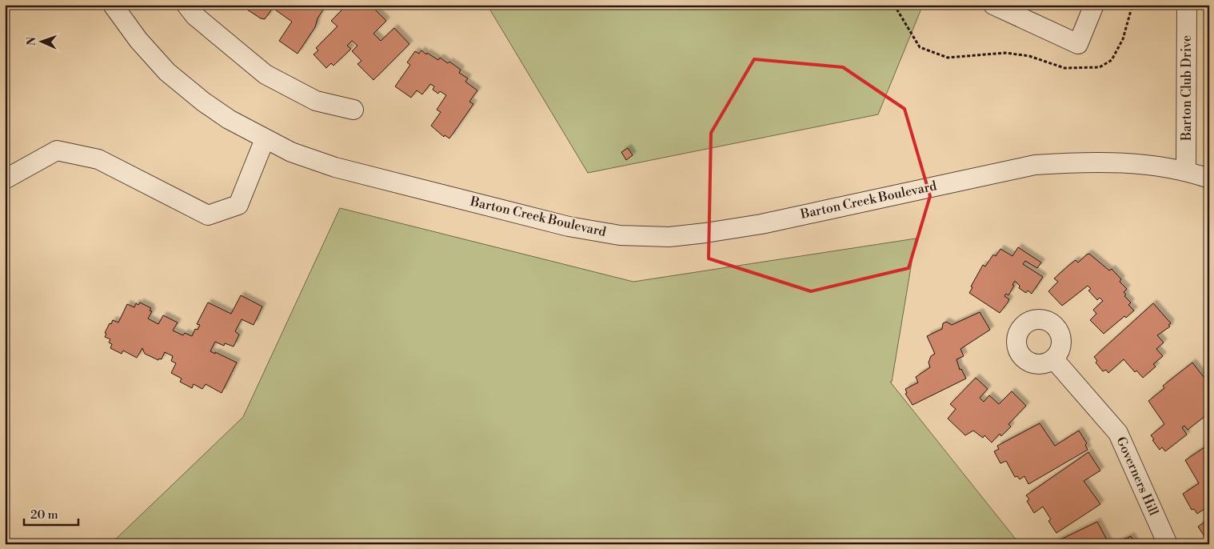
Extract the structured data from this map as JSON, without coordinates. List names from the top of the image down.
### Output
{
  "streets": {
    "street": ["Barton Club Drive", "Barton Creek Boulevard", "Governers Hill"]
  },
  "crossings": [
    ["Barton Club Drive", "Barton Creek Boulevard"]
  ],
  "scale_bar": "20 m",
  "north": "left"
}
